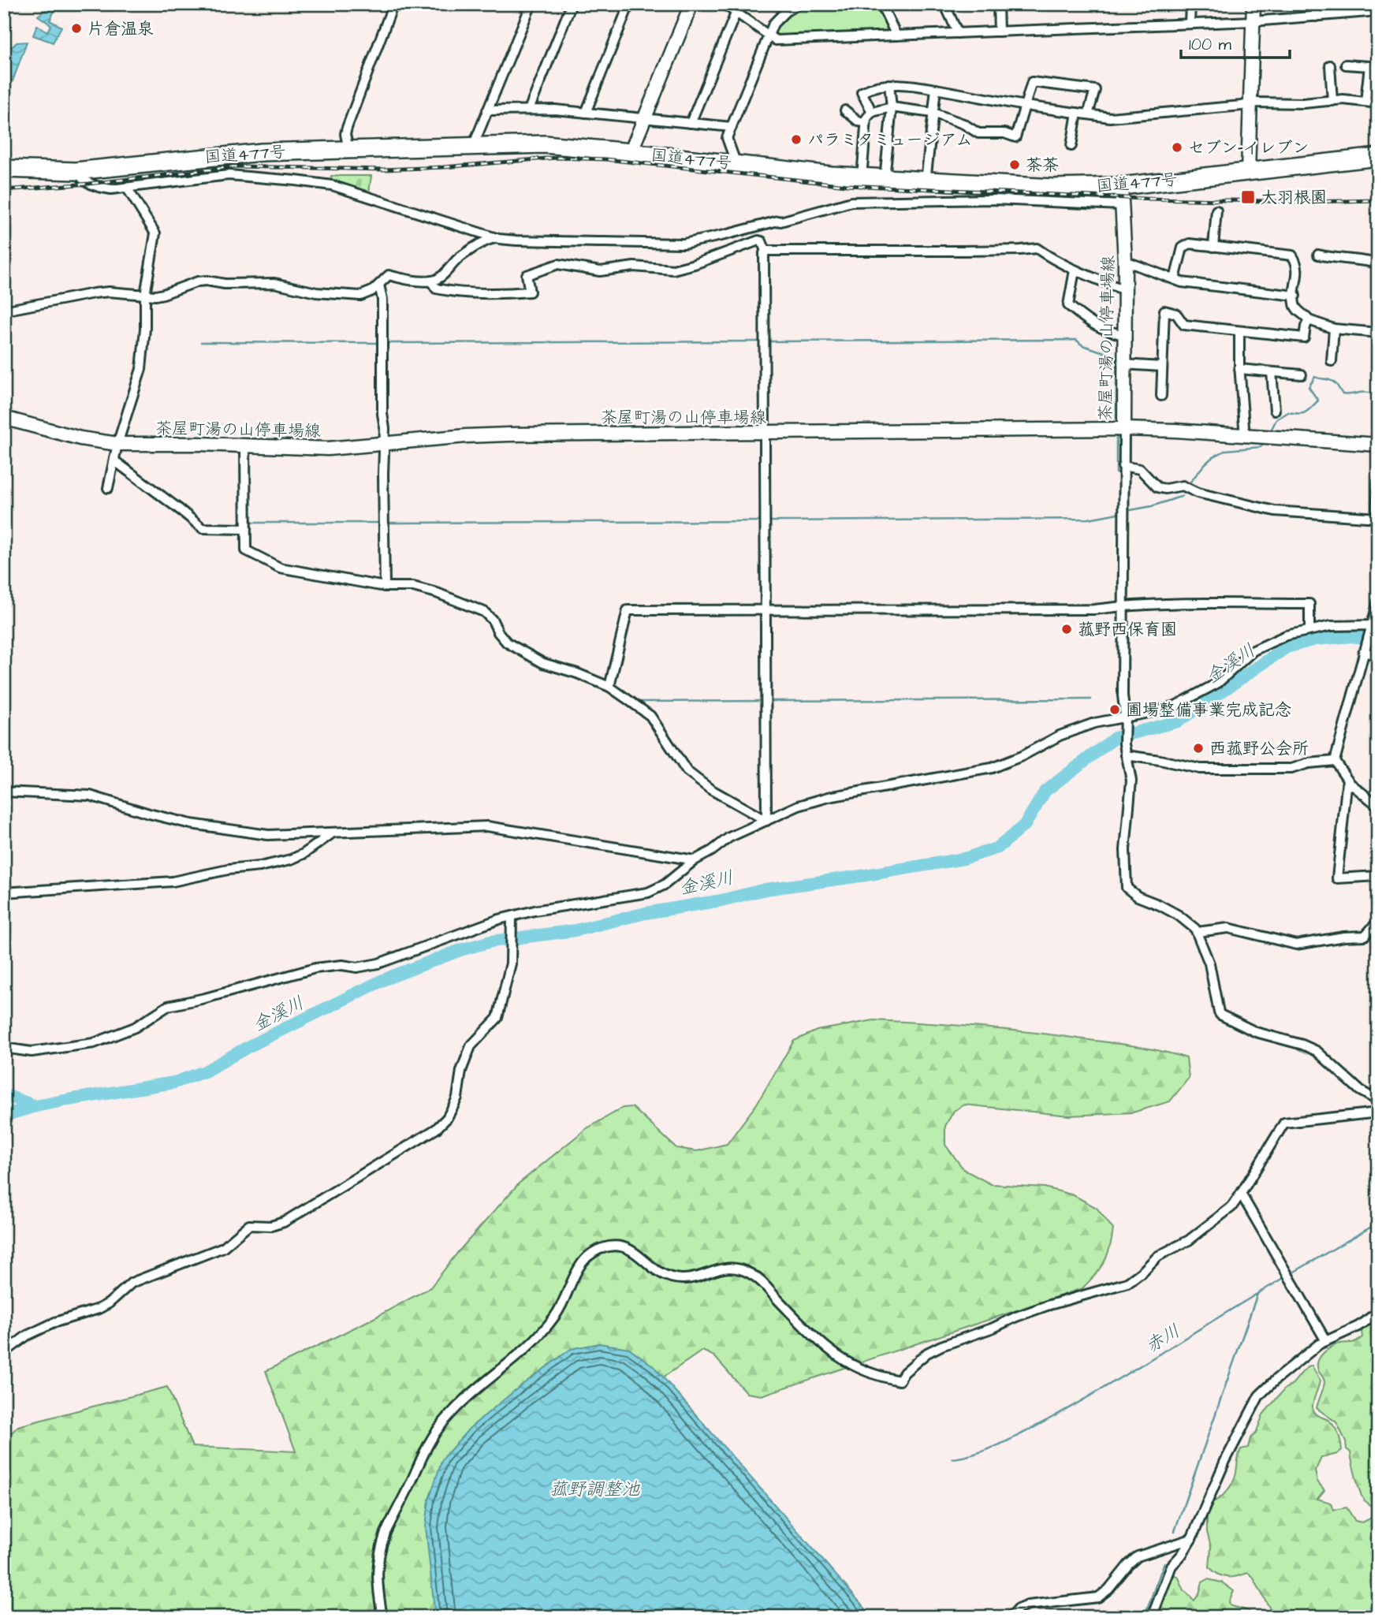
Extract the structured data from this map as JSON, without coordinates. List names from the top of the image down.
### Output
{
  "streets": {
    "highway": ["国道477号"],
    "main road": ["茶屋町湯の山停車場線"]
  },
  "crossings": [
    ["国道477号", "茶屋町湯の山停車場線"]
  ],
  "water": ["金溪川", "赤川", "菰野調整池"],
  "places": {
    "other": [
      "片倉温泉",
      "パラミタミュージアム",
      "セブン-イレブン",
      "茶茶",
      "菰野西保育園",
      "圃場整備事業完成記念",
      "西菰野公会所"
    ],
    "transit": ["大羽根園"]
  },
  "scale_bar": "100 m"
}
